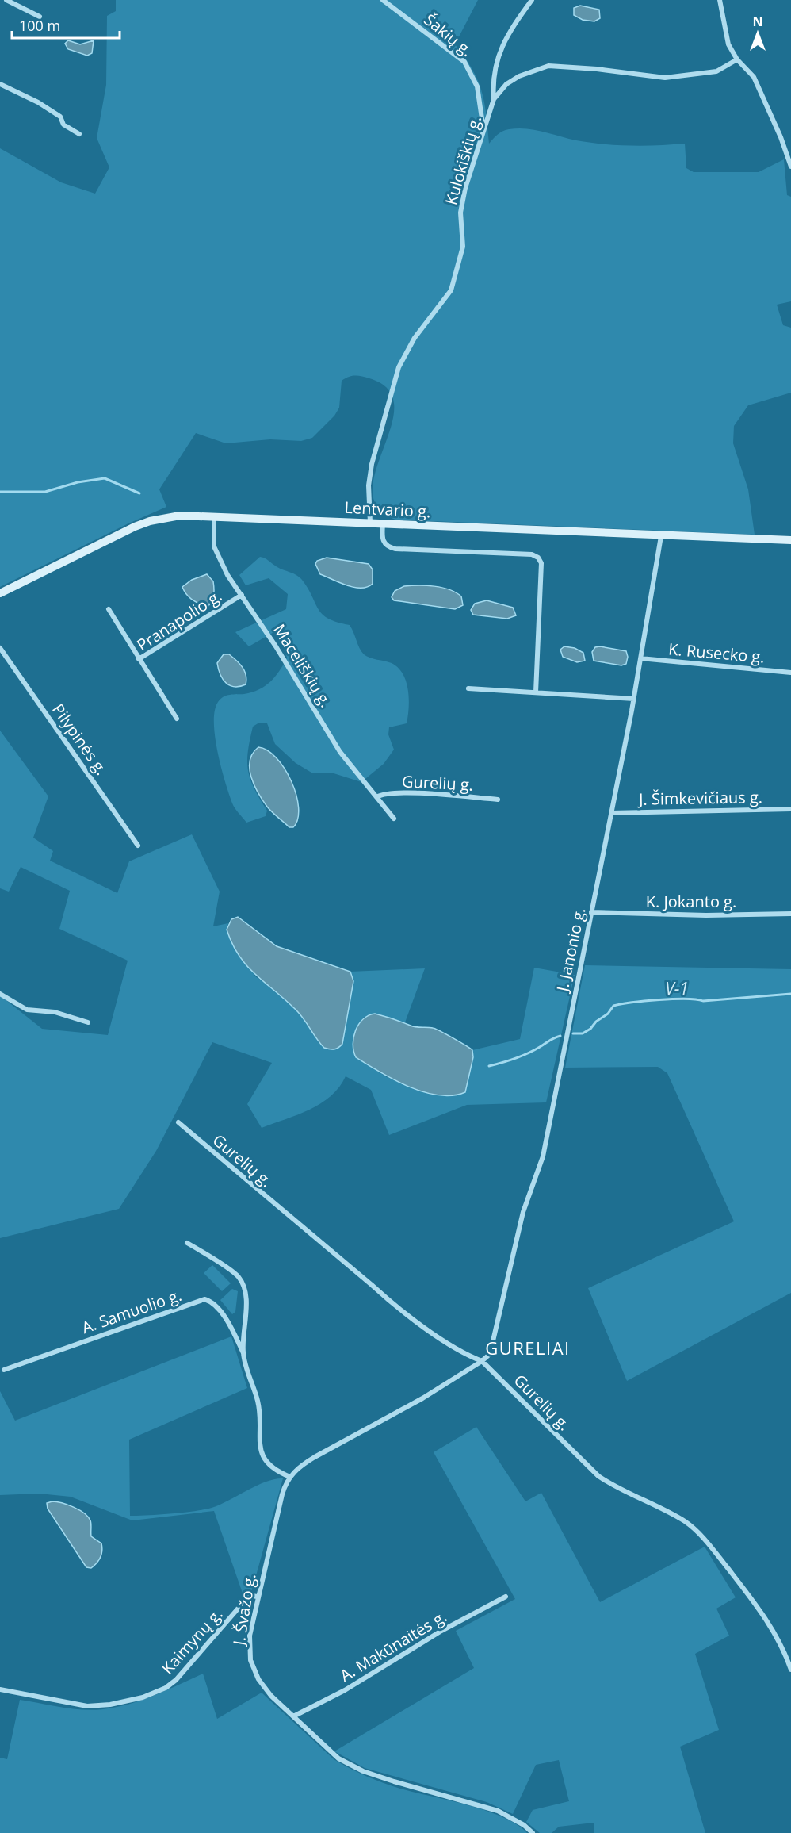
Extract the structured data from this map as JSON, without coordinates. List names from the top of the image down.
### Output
{
  "streets": {
    "main road": ["Lentvario g."],
    "street": [
      "Šakių g.",
      "Kulokiškių g.",
      "Pranapolio g.",
      "K. Rusecko g.",
      "Maceliškių g.",
      "Pilypinės g.",
      "Gurelių g.",
      "J. Šimkevičiaus g.",
      "K. Jokanto g.",
      "J. Janonio g.",
      "A. Samuolio g.",
      "J. Švažo g.",
      "Kaimynų g.",
      "A. Makūnaitės g."
    ]
  },
  "crossings": [
    ["Šakių g.", "Kulokiškių g."],
    ["Kulokiškių g.", "Lentvario g."],
    ["Lentvario g.", "Maceliškių g."],
    ["Lentvario g.", "J. Janonio g."],
    ["Pranapolio g.", "Maceliškių g."],
    ["K. Rusecko g.", "J. Janonio g."],
    ["Maceliškių g.", "Gurelių g."],
    ["Gurelių g.", "J. Janonio g."],
    ["Gurelių g.", "J. Švažo g."],
    ["J. Šimkevičiaus g.", "J. Janonio g."],
    ["K. Jokanto g.", "J. Janonio g."],
    ["J. Janonio g.", "J. Švažo g."],
    ["J. Švažo g.", "Kaimynų g."],
    ["J. Švažo g.", "A. Makūnaitės g."]
  ],
  "districts": ["GURELIAI"],
  "water": ["V-1"],
  "scale_bar": "100 m",
  "north": "top"
}
